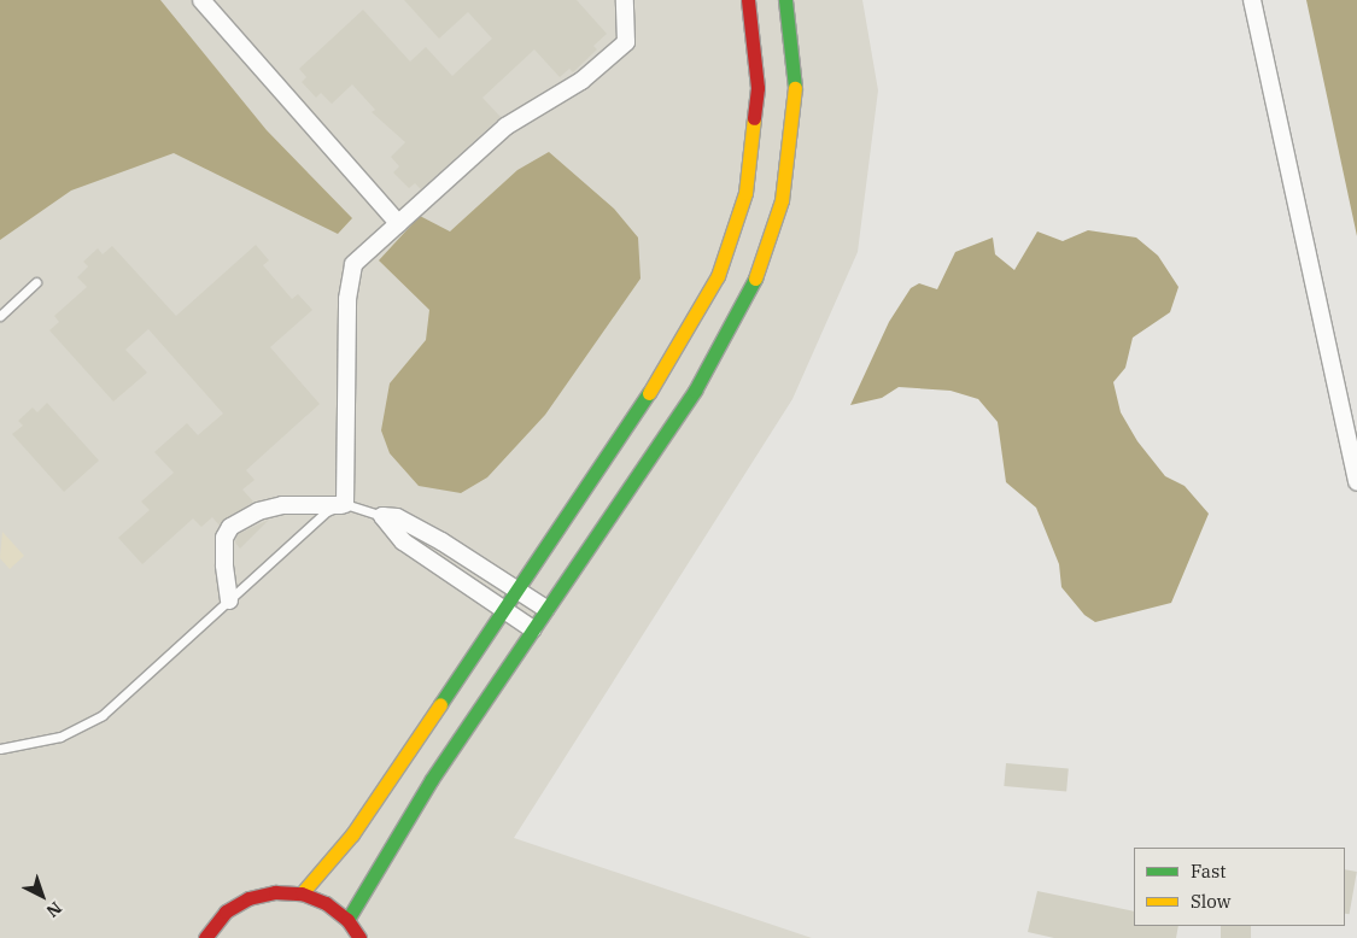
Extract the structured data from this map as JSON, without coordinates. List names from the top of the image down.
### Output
{
  "legend": ["Fast", "Slow"],
  "north": "bottom right"
}
